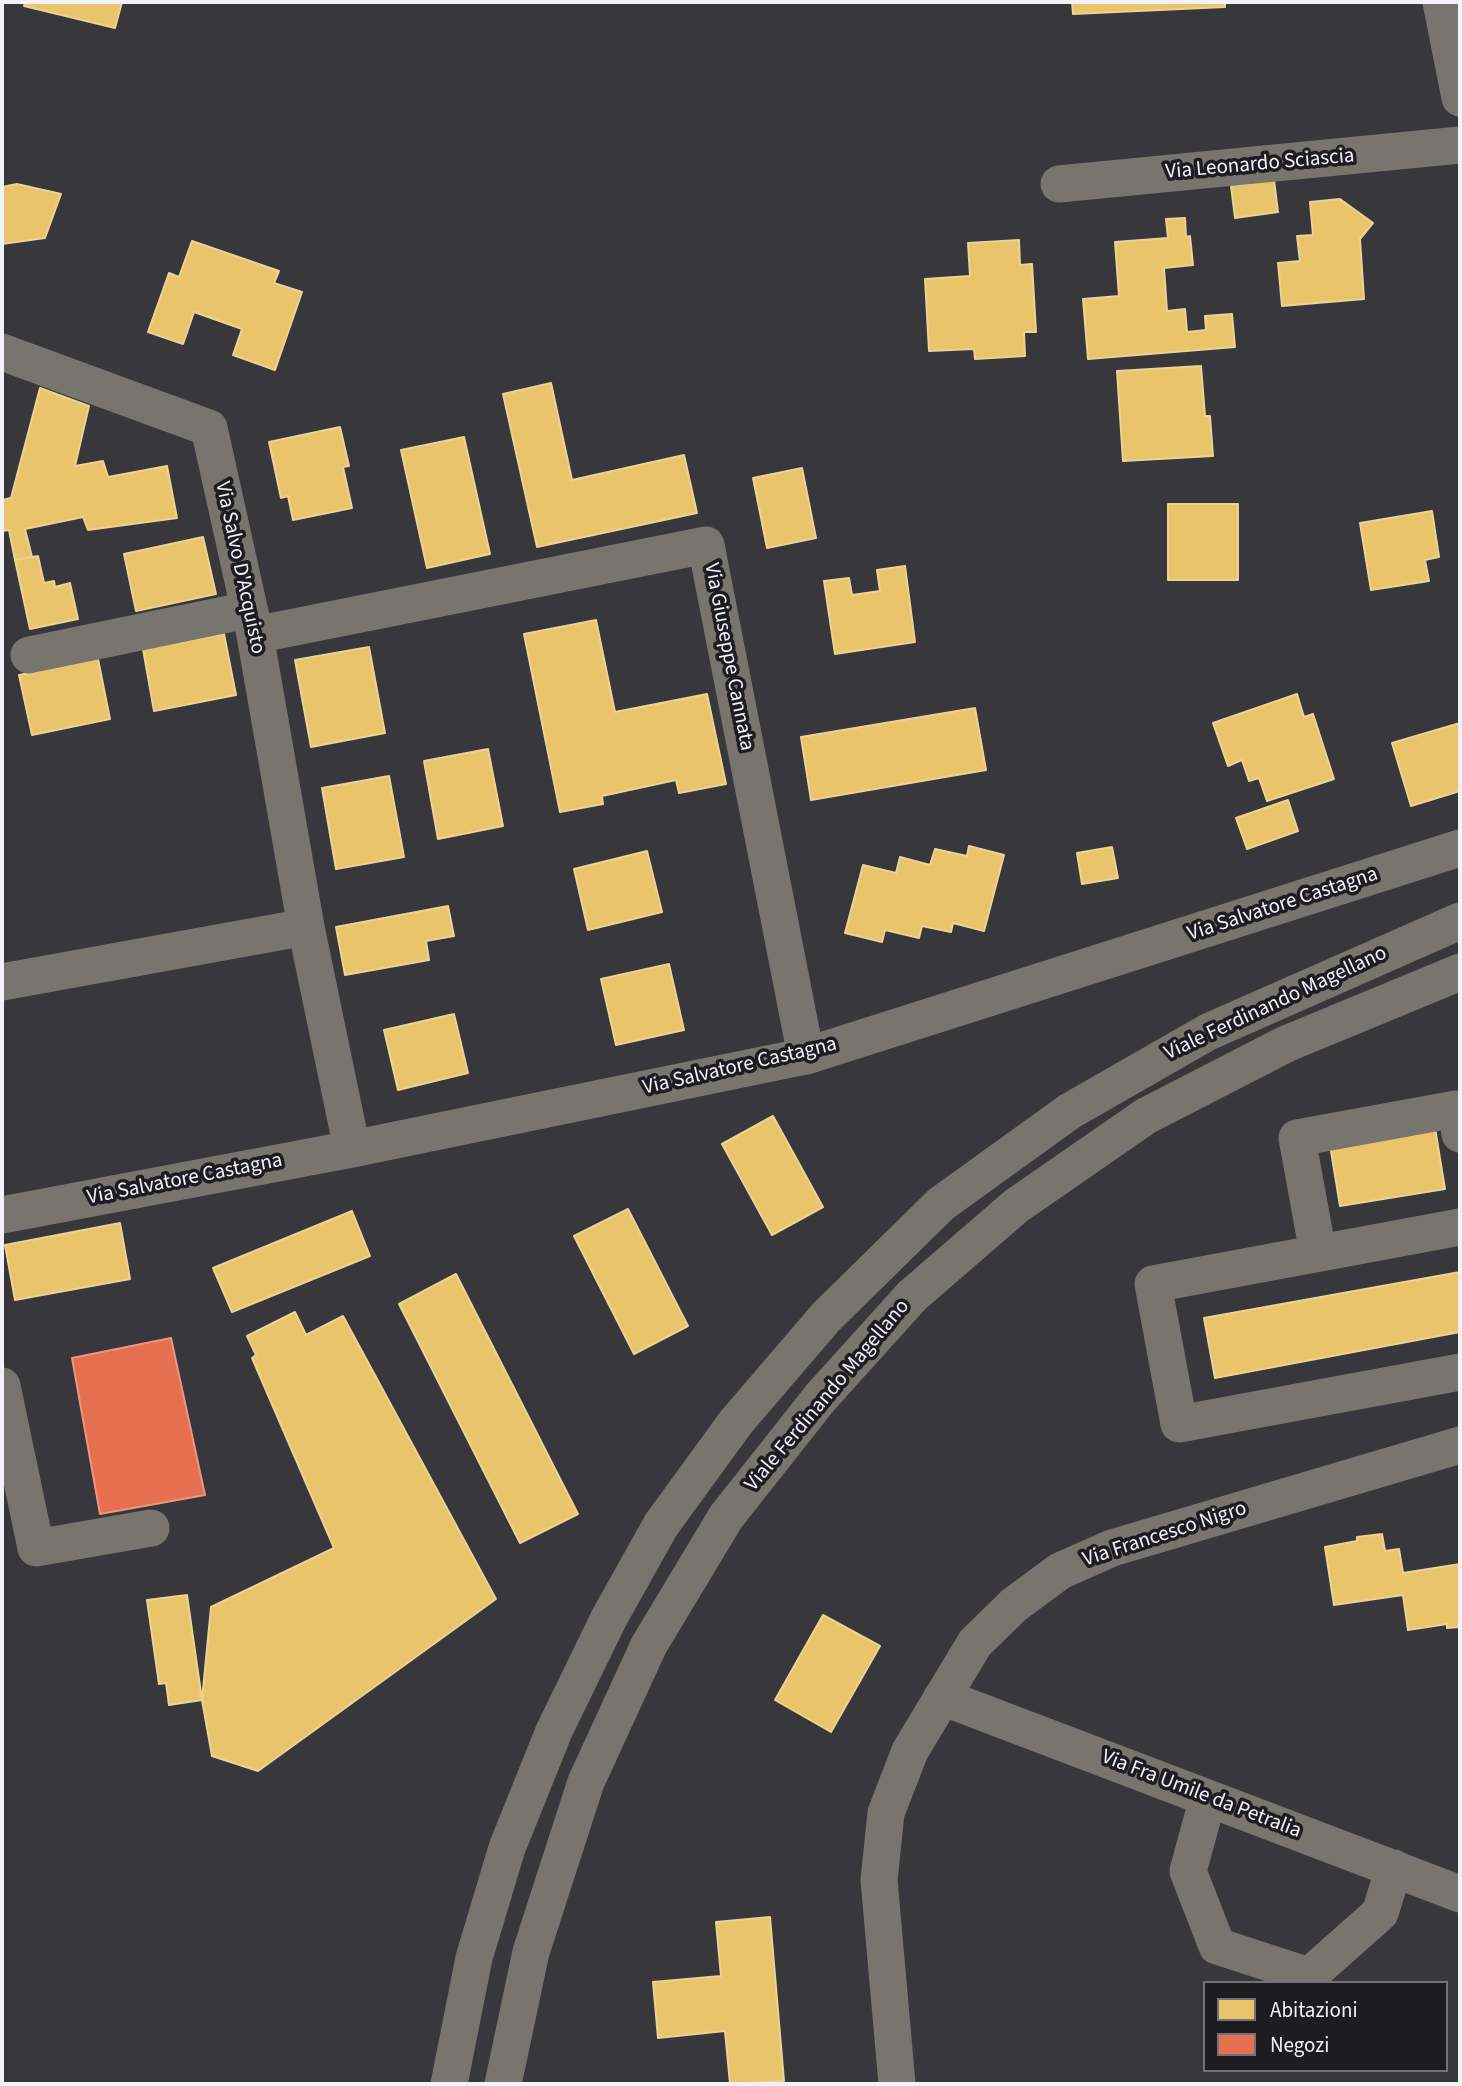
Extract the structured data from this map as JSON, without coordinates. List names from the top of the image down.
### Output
{
  "streets": {
    "street": [
      "Via Leonardo Sciascia",
      "Via Salvo D'Acquisto",
      "Via Giuseppe Cannata",
      "Via Salvatore Castagna",
      "Viale Ferdinando Magellano",
      "Via Francesco Nigro",
      "Via Fra Umile da Petralia"
    ]
  },
  "crossings": [
    ["Via Salvo D'Acquisto", "Via Giuseppe Cannata"],
    ["Via Salvo D'Acquisto", "Via Salvatore Castagna"],
    ["Via Giuseppe Cannata", "Via Salvatore Castagna"],
    ["Via Francesco Nigro", "Via Fra Umile da Petralia"]
  ],
  "legend": ["Abitazioni", "Negozi"]
}
